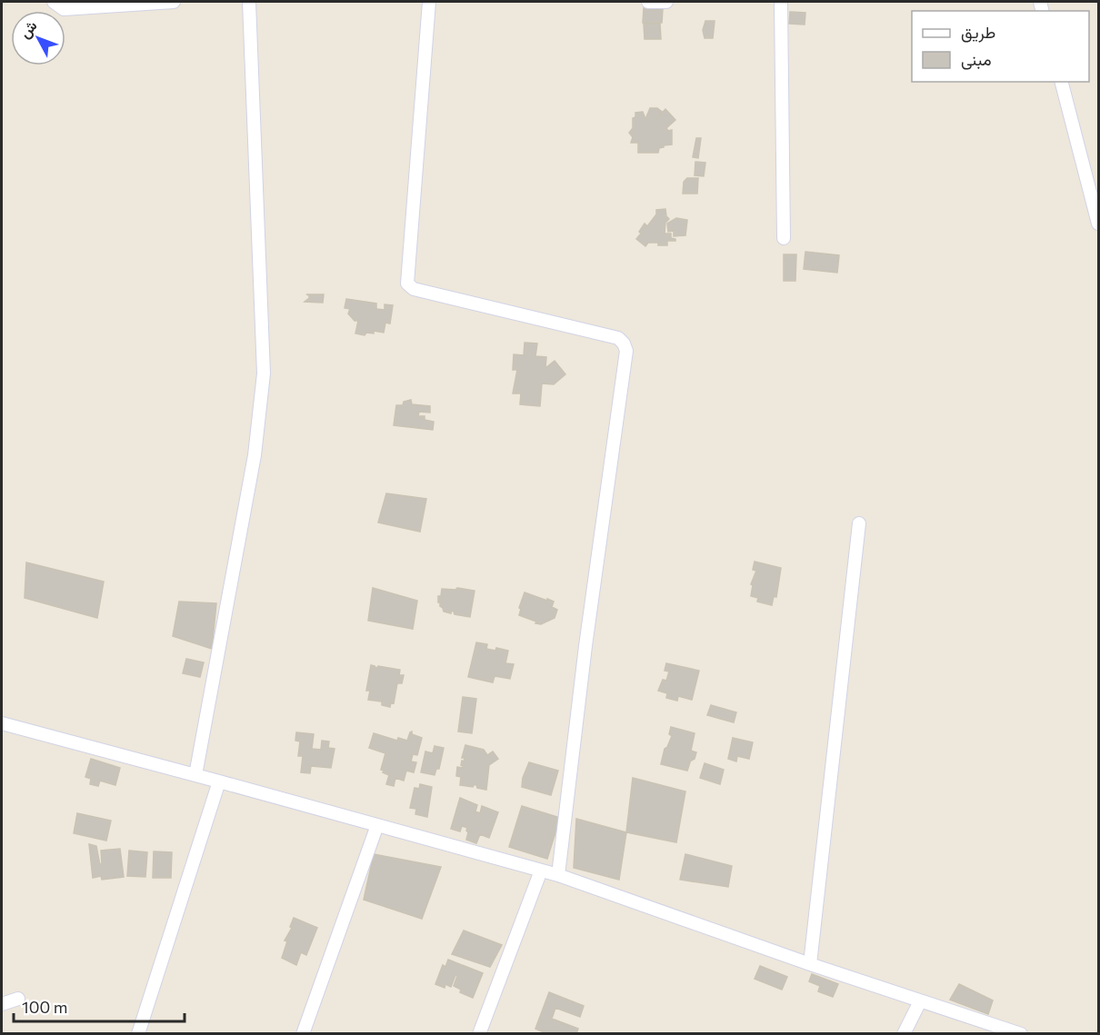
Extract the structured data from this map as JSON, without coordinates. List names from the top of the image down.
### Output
{
  "legend": ["طريق", "مبنى"],
  "scale_bar": "100 m",
  "north": "top left"
}
